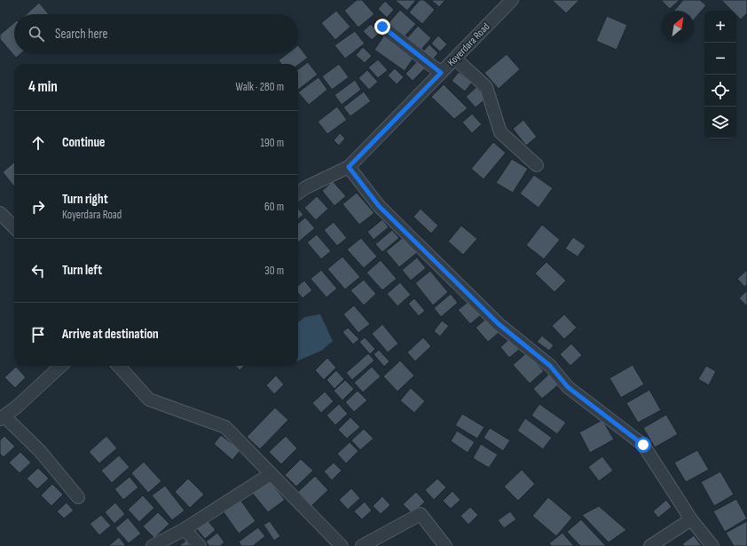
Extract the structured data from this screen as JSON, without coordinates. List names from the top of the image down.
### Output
{
  "streets": {
    "street": ["Koyerdara Road"]
  },
  "north": "top right",
  "page": {
    "map_buttons": ["+", "−"],
    "search": "Search here",
    "heading": ["4 min", "Walk · 280 m"],
    "list": [
      ["Continue", "190 m"],
      ["Turn right", "Koyerdara Road", "60 m"],
      ["Turn left", "30 m"],
      "Arrive at destination"
    ]
  }
}
